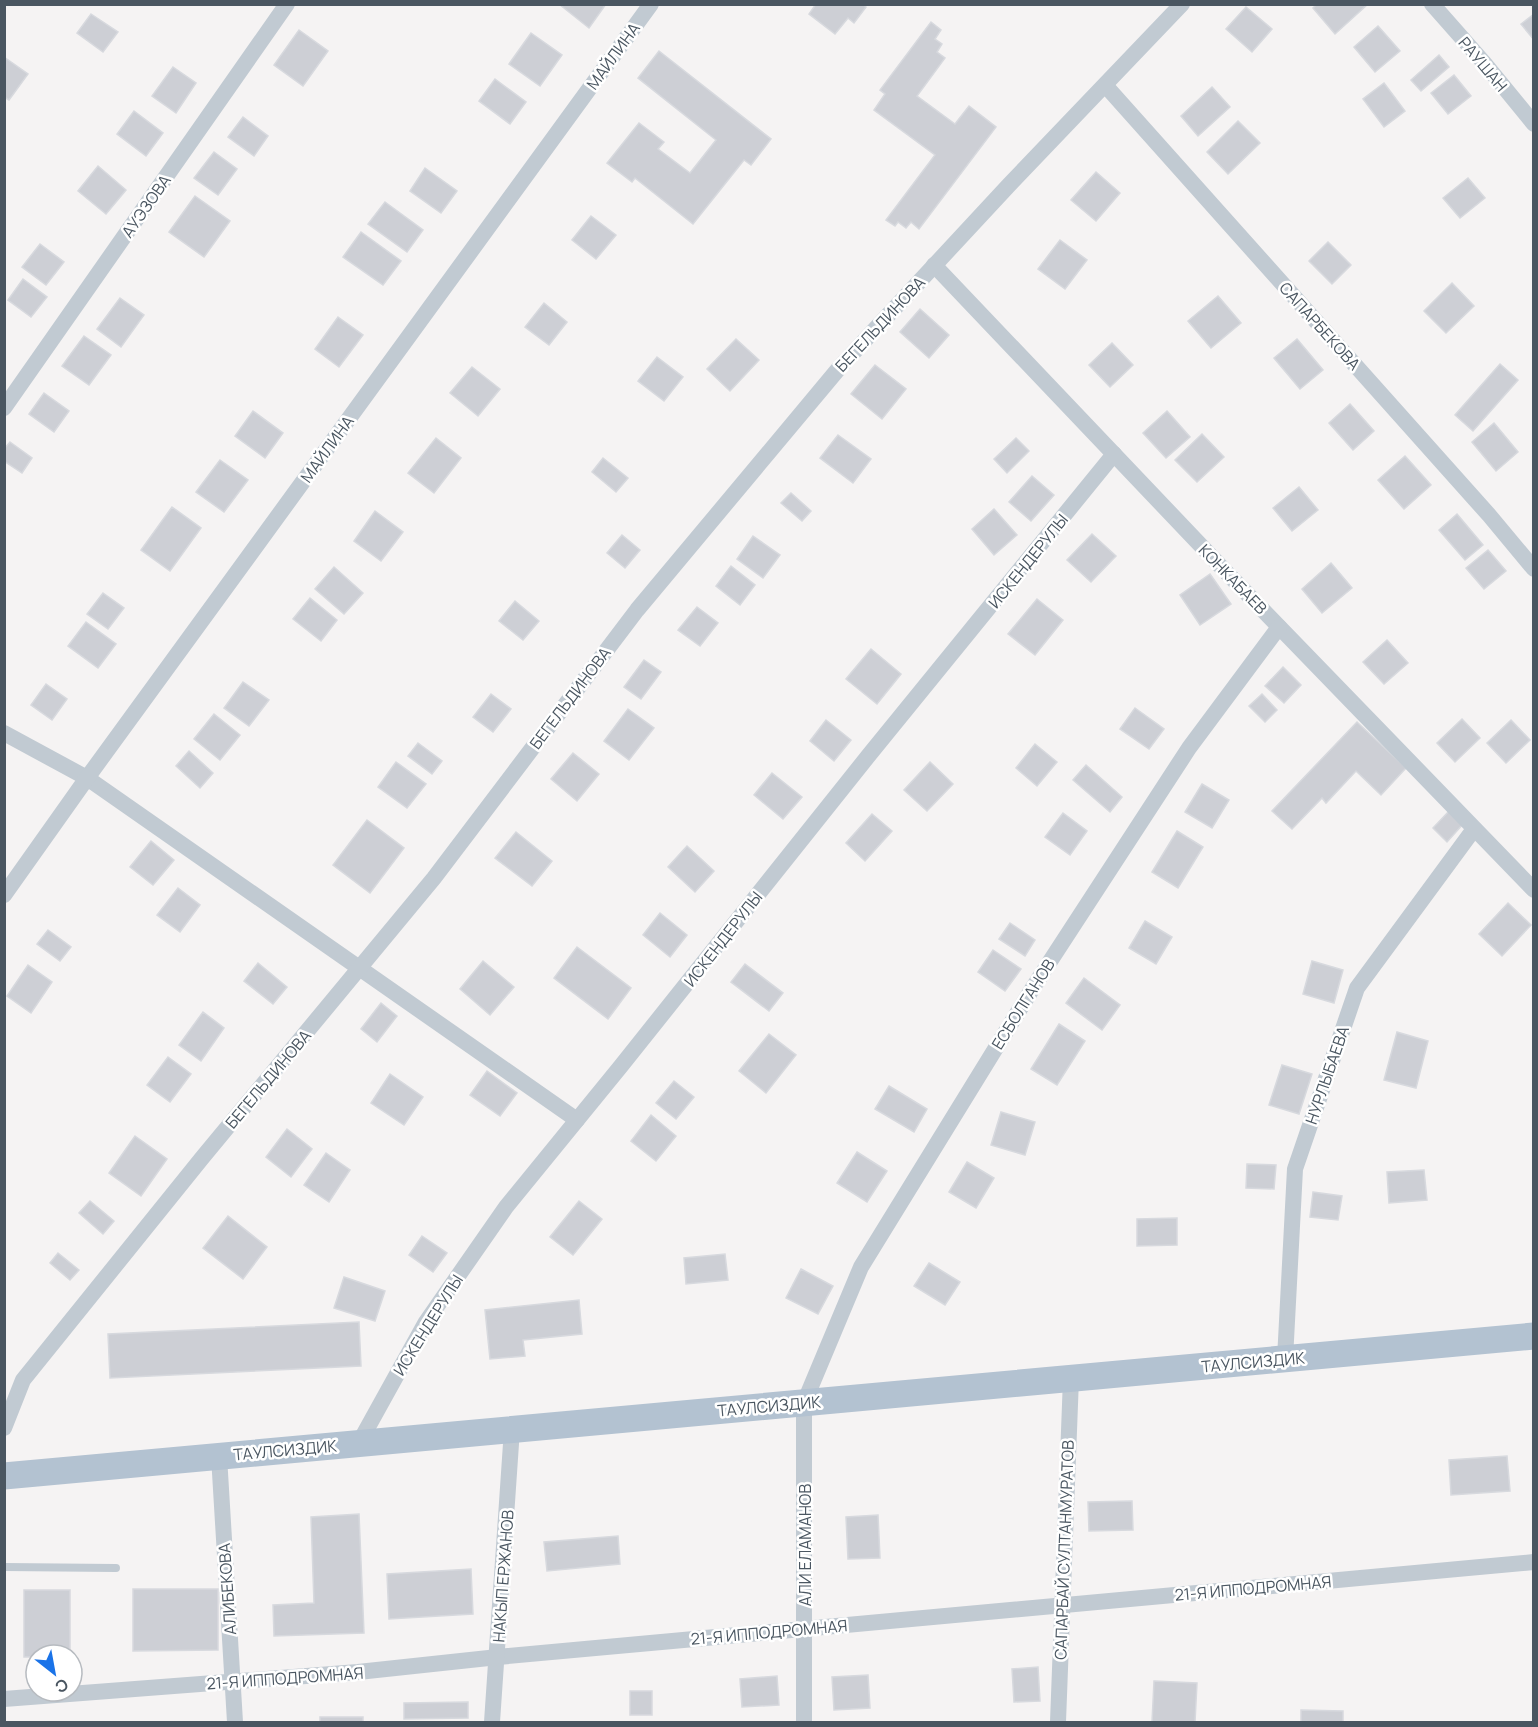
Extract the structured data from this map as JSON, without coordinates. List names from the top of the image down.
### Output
{
  "streets": {
    "main road": ["ТАУЛСИЗДИК"],
    "street": [
      "МАЙЛИНА",
      "РАУШАН",
      "АУЭЗОВА",
      "БЕГЕЛЬДИНОВА",
      "САПАРБЕКОВА",
      "ИСКЕНДЕРУЛЫ",
      "КОНКАБАЕВ",
      "ЕСБОЛГАНОВ",
      "НУРЛЫБАЕВА",
      "АЛИ ЕЛАМАНОВ",
      "САПАРБАЙ СУЛТАНМУРАТОВ",
      "НАКЫП ЕРЖАНОВ",
      "21-Я ИППОДРОМНАЯ",
      "АЛИБЕКОВА"
    ]
  },
  "crossings": [
    ["БЕГЕЛЬДИНОВА", "САПАРБЕКОВА"],
    ["БЕГЕЛЬДИНОВА", "КОНКАБАЕВ"],
    ["ИСКЕНДЕРУЛЫ", "КОНКАБАЕВ"],
    ["ИСКЕНДЕРУЛЫ", "ТАУЛСИЗДИК"],
    ["КОНКАБАЕВ", "ЕСБОЛГАНОВ"],
    ["КОНКАБАЕВ", "НУРЛЫБАЕВА"],
    ["ЕСБОЛГАНОВ", "ТАУЛСИЗДИК"],
    ["ЕСБОЛГАНОВ", "АЛИ ЕЛАМАНОВ"],
    ["НУРЛЫБАЕВА", "ТАУЛСИЗДИК"],
    ["ТАУЛСИЗДИК", "АЛИ ЕЛАМАНОВ"],
    ["ТАУЛСИЗДИК", "САПАРБАЙ СУЛТАНМУРАТОВ"],
    ["ТАУЛСИЗДИК", "НАКЫП ЕРЖАНОВ"],
    ["ТАУЛСИЗДИК", "АЛИБЕКОВА"],
    ["АЛИ ЕЛАМАНОВ", "21-Я ИППОДРОМНАЯ"],
    ["САПАРБАЙ СУЛТАНМУРАТОВ", "21-Я ИППОДРОМНАЯ"],
    ["НАКЫП ЕРЖАНОВ", "21-Я ИППОДРОМНАЯ"],
    ["21-Я ИППОДРОМНАЯ", "АЛИБЕКОВА"]
  ],
  "north": "bottom right"
}
